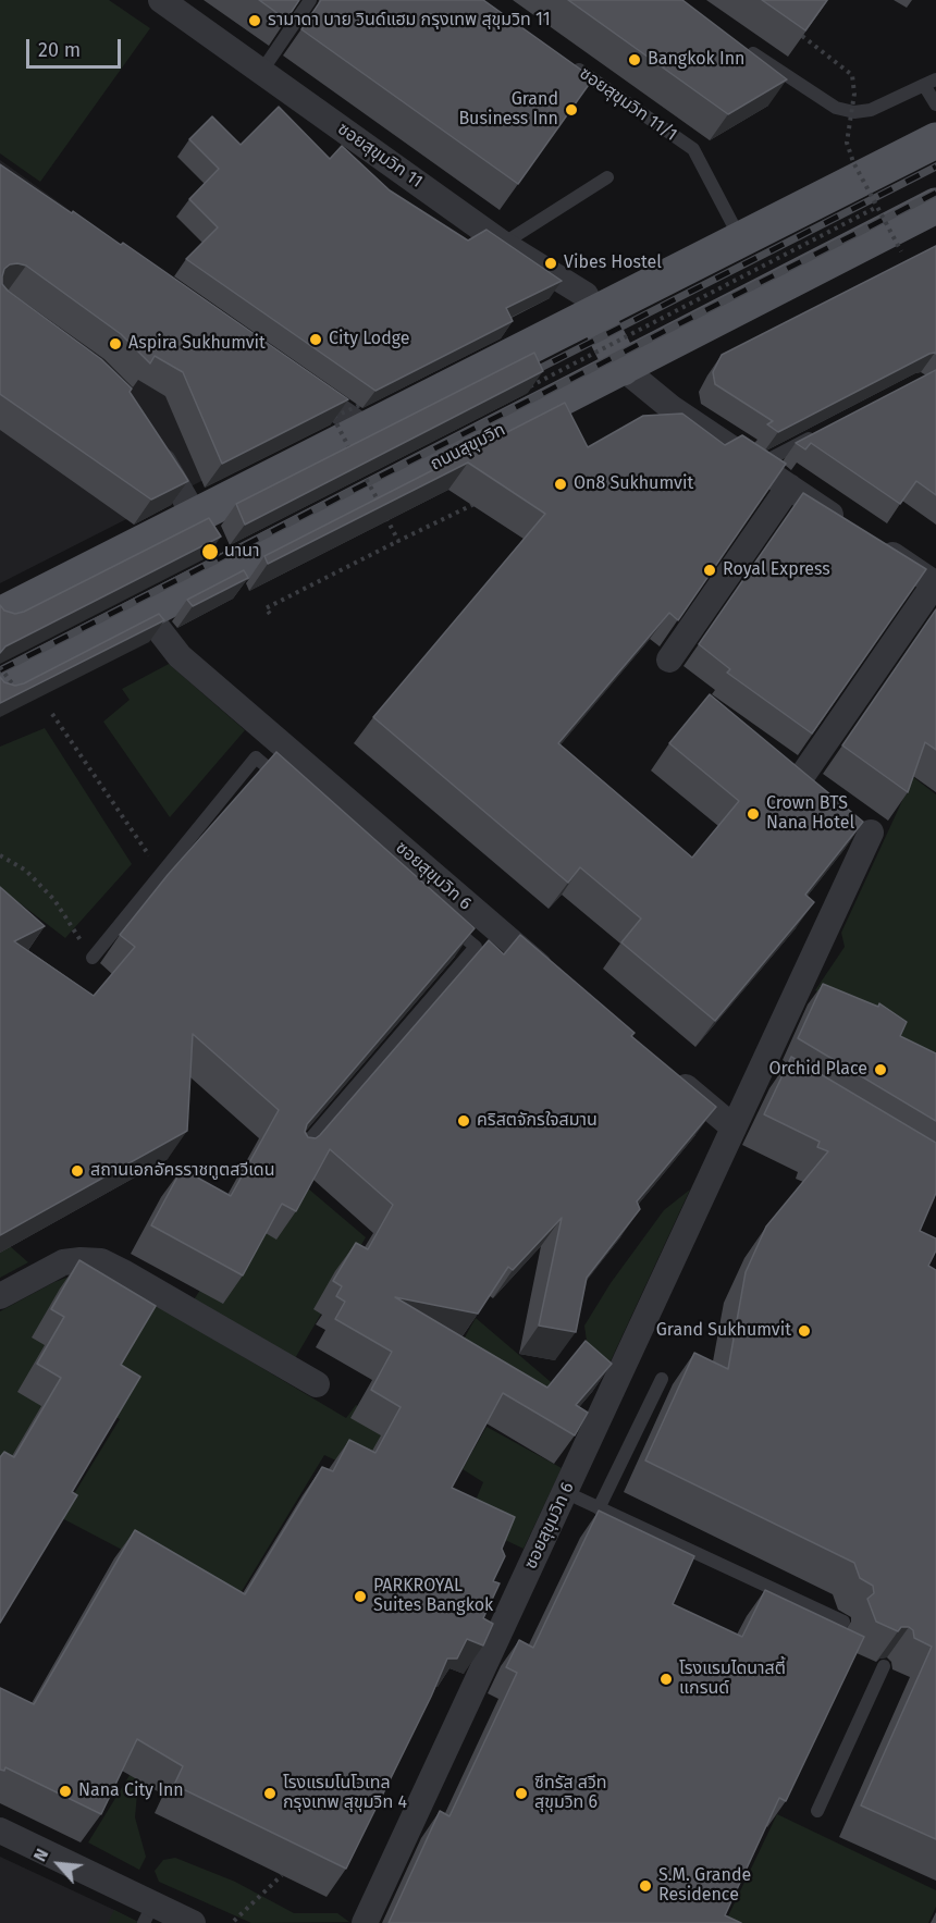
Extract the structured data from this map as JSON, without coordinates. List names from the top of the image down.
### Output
{
  "streets": {
    "main road": ["ถนนสุขุมวิท"],
    "street": ["ซอยสุขุมวิท 11", "ซอยสุขุมวิท 6"],
    "lane": ["ซอยสุขุมวิท 11/1"]
  },
  "crossings": [
    ["ถนนสุขุมวิท", "ซอยสุขุมวิท 6"]
  ],
  "places": [
    "รามาดา บาย วินด์แฮม กรุงเทพ สุขุมวิท 11",
    "Bangkok Inn",
    "Grand Business Inn",
    "Vibes Hostel",
    "City Lodge",
    "Aspira Sukhumvit",
    "On8 Sukhumvit",
    "นานา",
    "Royal Express",
    "Crown BTS Nana Hotel",
    "Orchid Place",
    "คริสตจักรใจสมาน",
    "สถานเอกอัครราชทูตสวีเดน",
    "Grand Sukhumvit",
    "PARKROYAL Suites Bangkok",
    "โรงแรมไดนาสตี้ แกรนด์",
    "Nana City Inn",
    "โรงแรมโนโวเทล กรุงเทพ สุขุมวิท 4",
    "ซีทรัส สวีท สุขุมวิท 6",
    "S.M. Grande Residence"
  ],
  "scale_bar": "20 m",
  "north": "top left"
}
